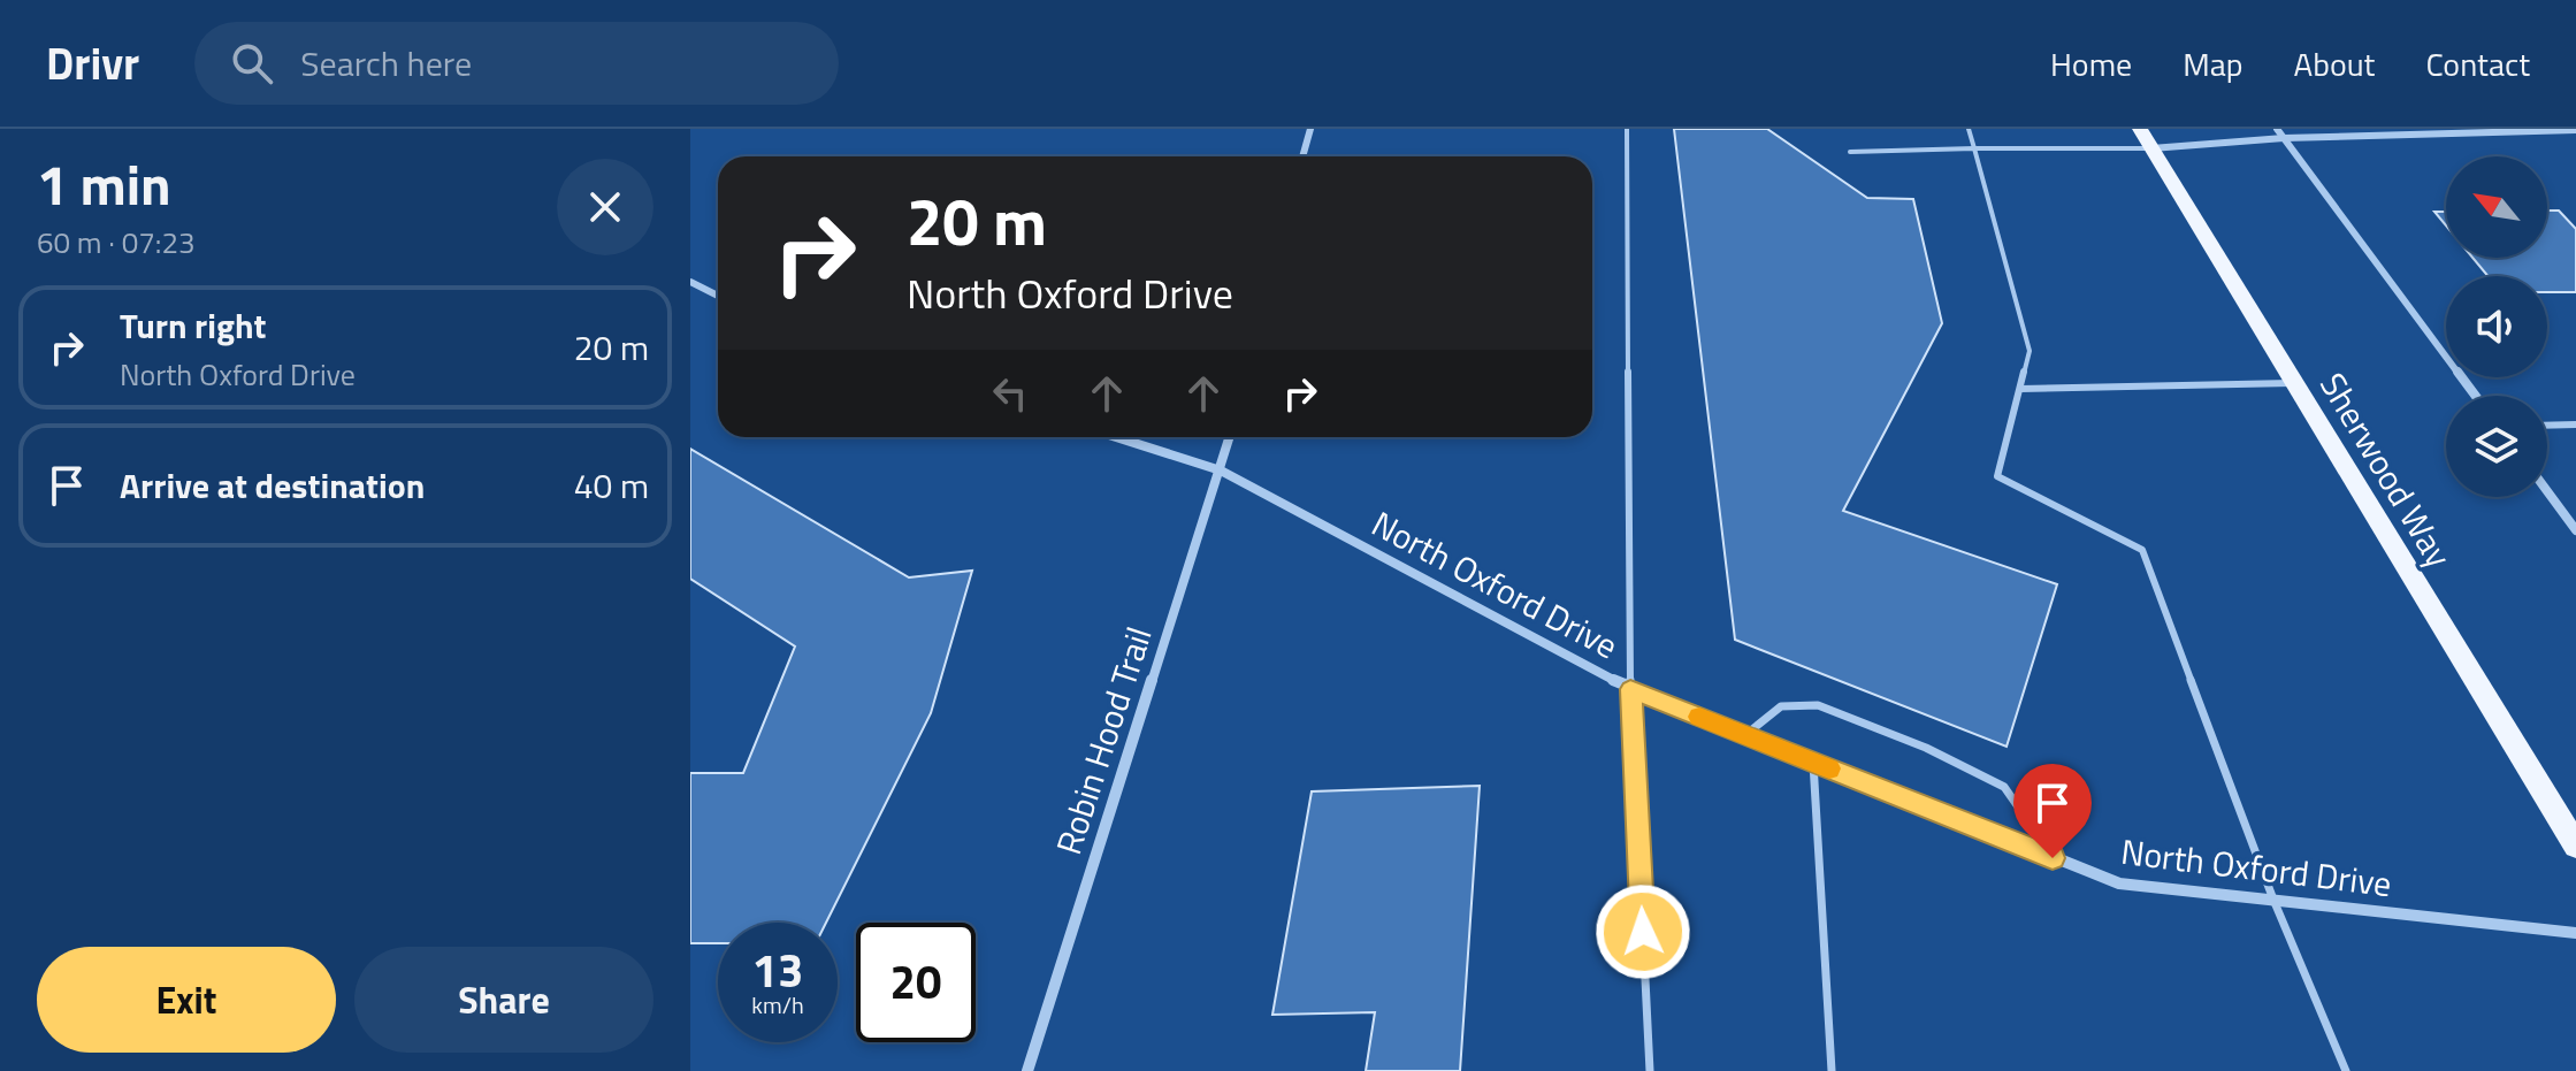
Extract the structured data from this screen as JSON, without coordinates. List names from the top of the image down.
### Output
{
  "streets": {
    "main road": ["Sherwood Way"],
    "street": ["North Oxford Drive", "Robin Hood Trail"]
  },
  "crossings": [
    ["North Oxford Drive", "Robin Hood Trail"]
  ],
  "north": "top left",
  "page": {
    "header": "Drivr",
    "search": "Search here",
    "nav": [
      "Home",
      "Map",
      "About",
      "Contact"
    ],
    "heading": ["1 min", "60 m · 07:23"],
    "turn": ["20 m", "North Oxford Drive"],
    "list": [
      {
        "name": "Turn right",
        "note": "North Oxford Drive",
        "value": "20 m"
      },
      {
        "name": "Arrive at destination",
        "value": "40 m"
      }
    ],
    "speed": "13 km/h",
    "limit": "20",
    "buttons": ["Exit", "Share"]
  }
}
